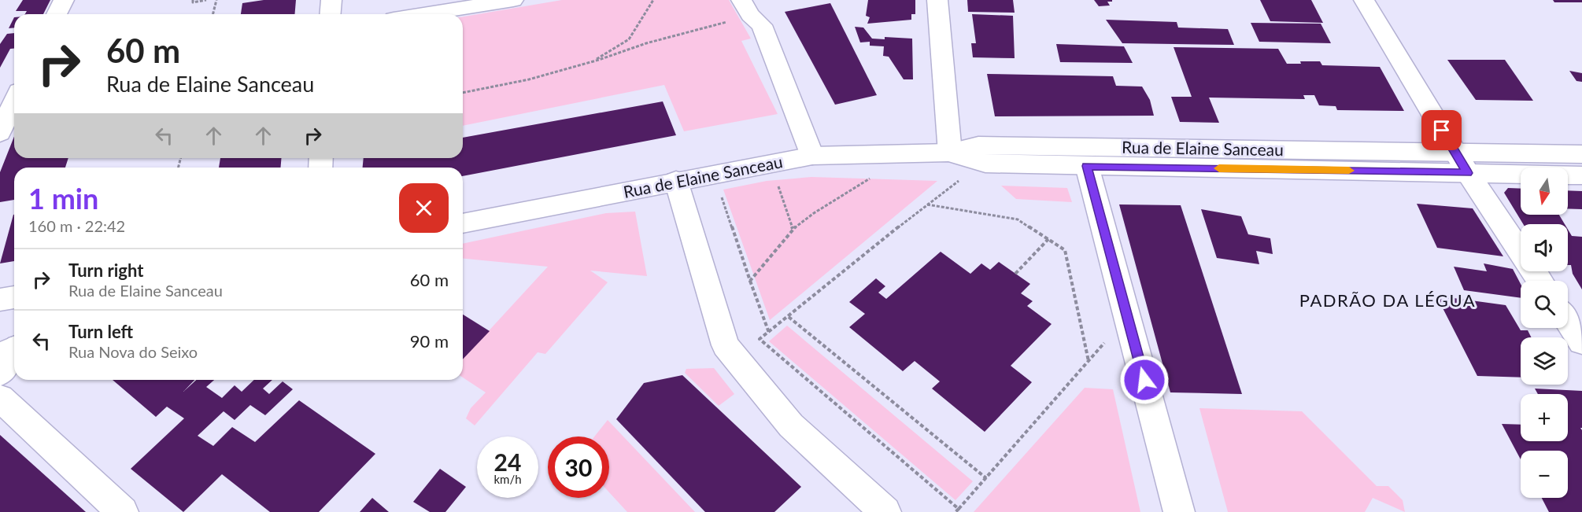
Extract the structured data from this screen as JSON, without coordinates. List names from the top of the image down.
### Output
{
  "streets": {
    "main road": ["Rua de Elaine Sanceau"]
  },
  "districts": ["PADRÃO DA LÉGUA"],
  "north": "bottom",
  "page": {
    "turn": ["60 m", "Rua de Elaine Sanceau"],
    "map_buttons": ["+", "−"],
    "heading": ["1 min", "160 m · 22:42"],
    "list": [
      {
        "name": "Turn right",
        "note": "Rua de Elaine Sanceau",
        "value": "60 m"
      },
      {
        "name": "Turn left",
        "note": "Rua Nova do Seixo",
        "value": "90 m"
      }
    ],
    "speed": "24 km/h",
    "limit": "30"
  }
}
